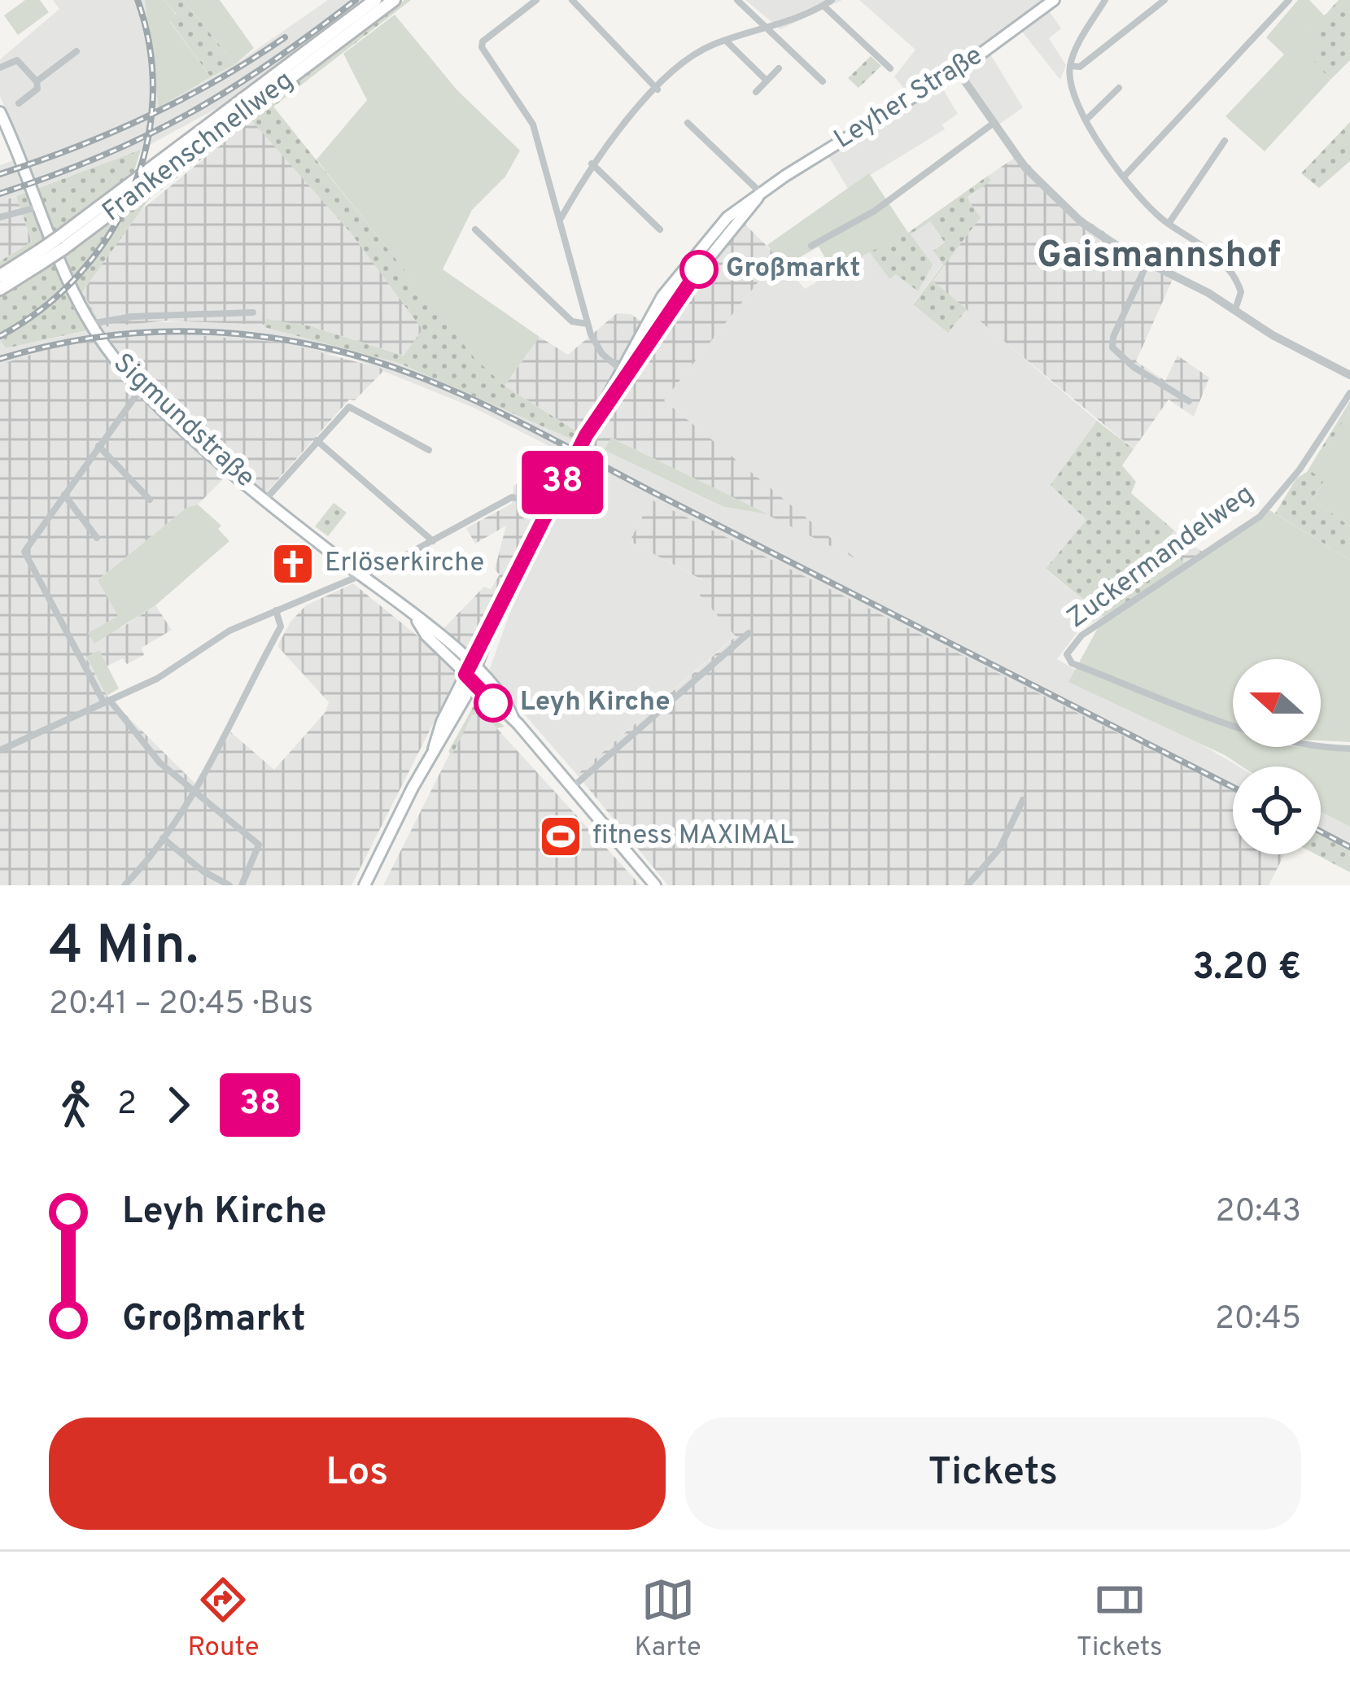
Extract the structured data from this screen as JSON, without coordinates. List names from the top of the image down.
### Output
{
  "streets": {
    "highway": ["Frankenschnellweg"],
    "main road": ["Leyher Straße", "Sigmundstraße"],
    "street": ["Zuckermandelweg"]
  },
  "districts": ["Gaismannshof"],
  "places": {
    "other": ["Großmarkt", "Leyh Kirche"],
    "church": ["Erlöserkirche"],
    "sports": ["fitness MAXIMAL"]
  },
  "lines": ["bus line 38"],
  "north": "left",
  "page": {
    "on_map": "38",
    "heading": ["4 Min.", "20:41 – 20:45 · Bus", "3.20 €"],
    "legs": ["2", "38"],
    "list": [
      {
        "name": "Leyh Kirche",
        "value": "20:43"
      },
      {
        "name": "Großmarkt",
        "value": "20:45"
      }
    ],
    "buttons": ["Los", "Tickets"],
    "tabs": ["Route", "Karte", "Tickets"]
  }
}
